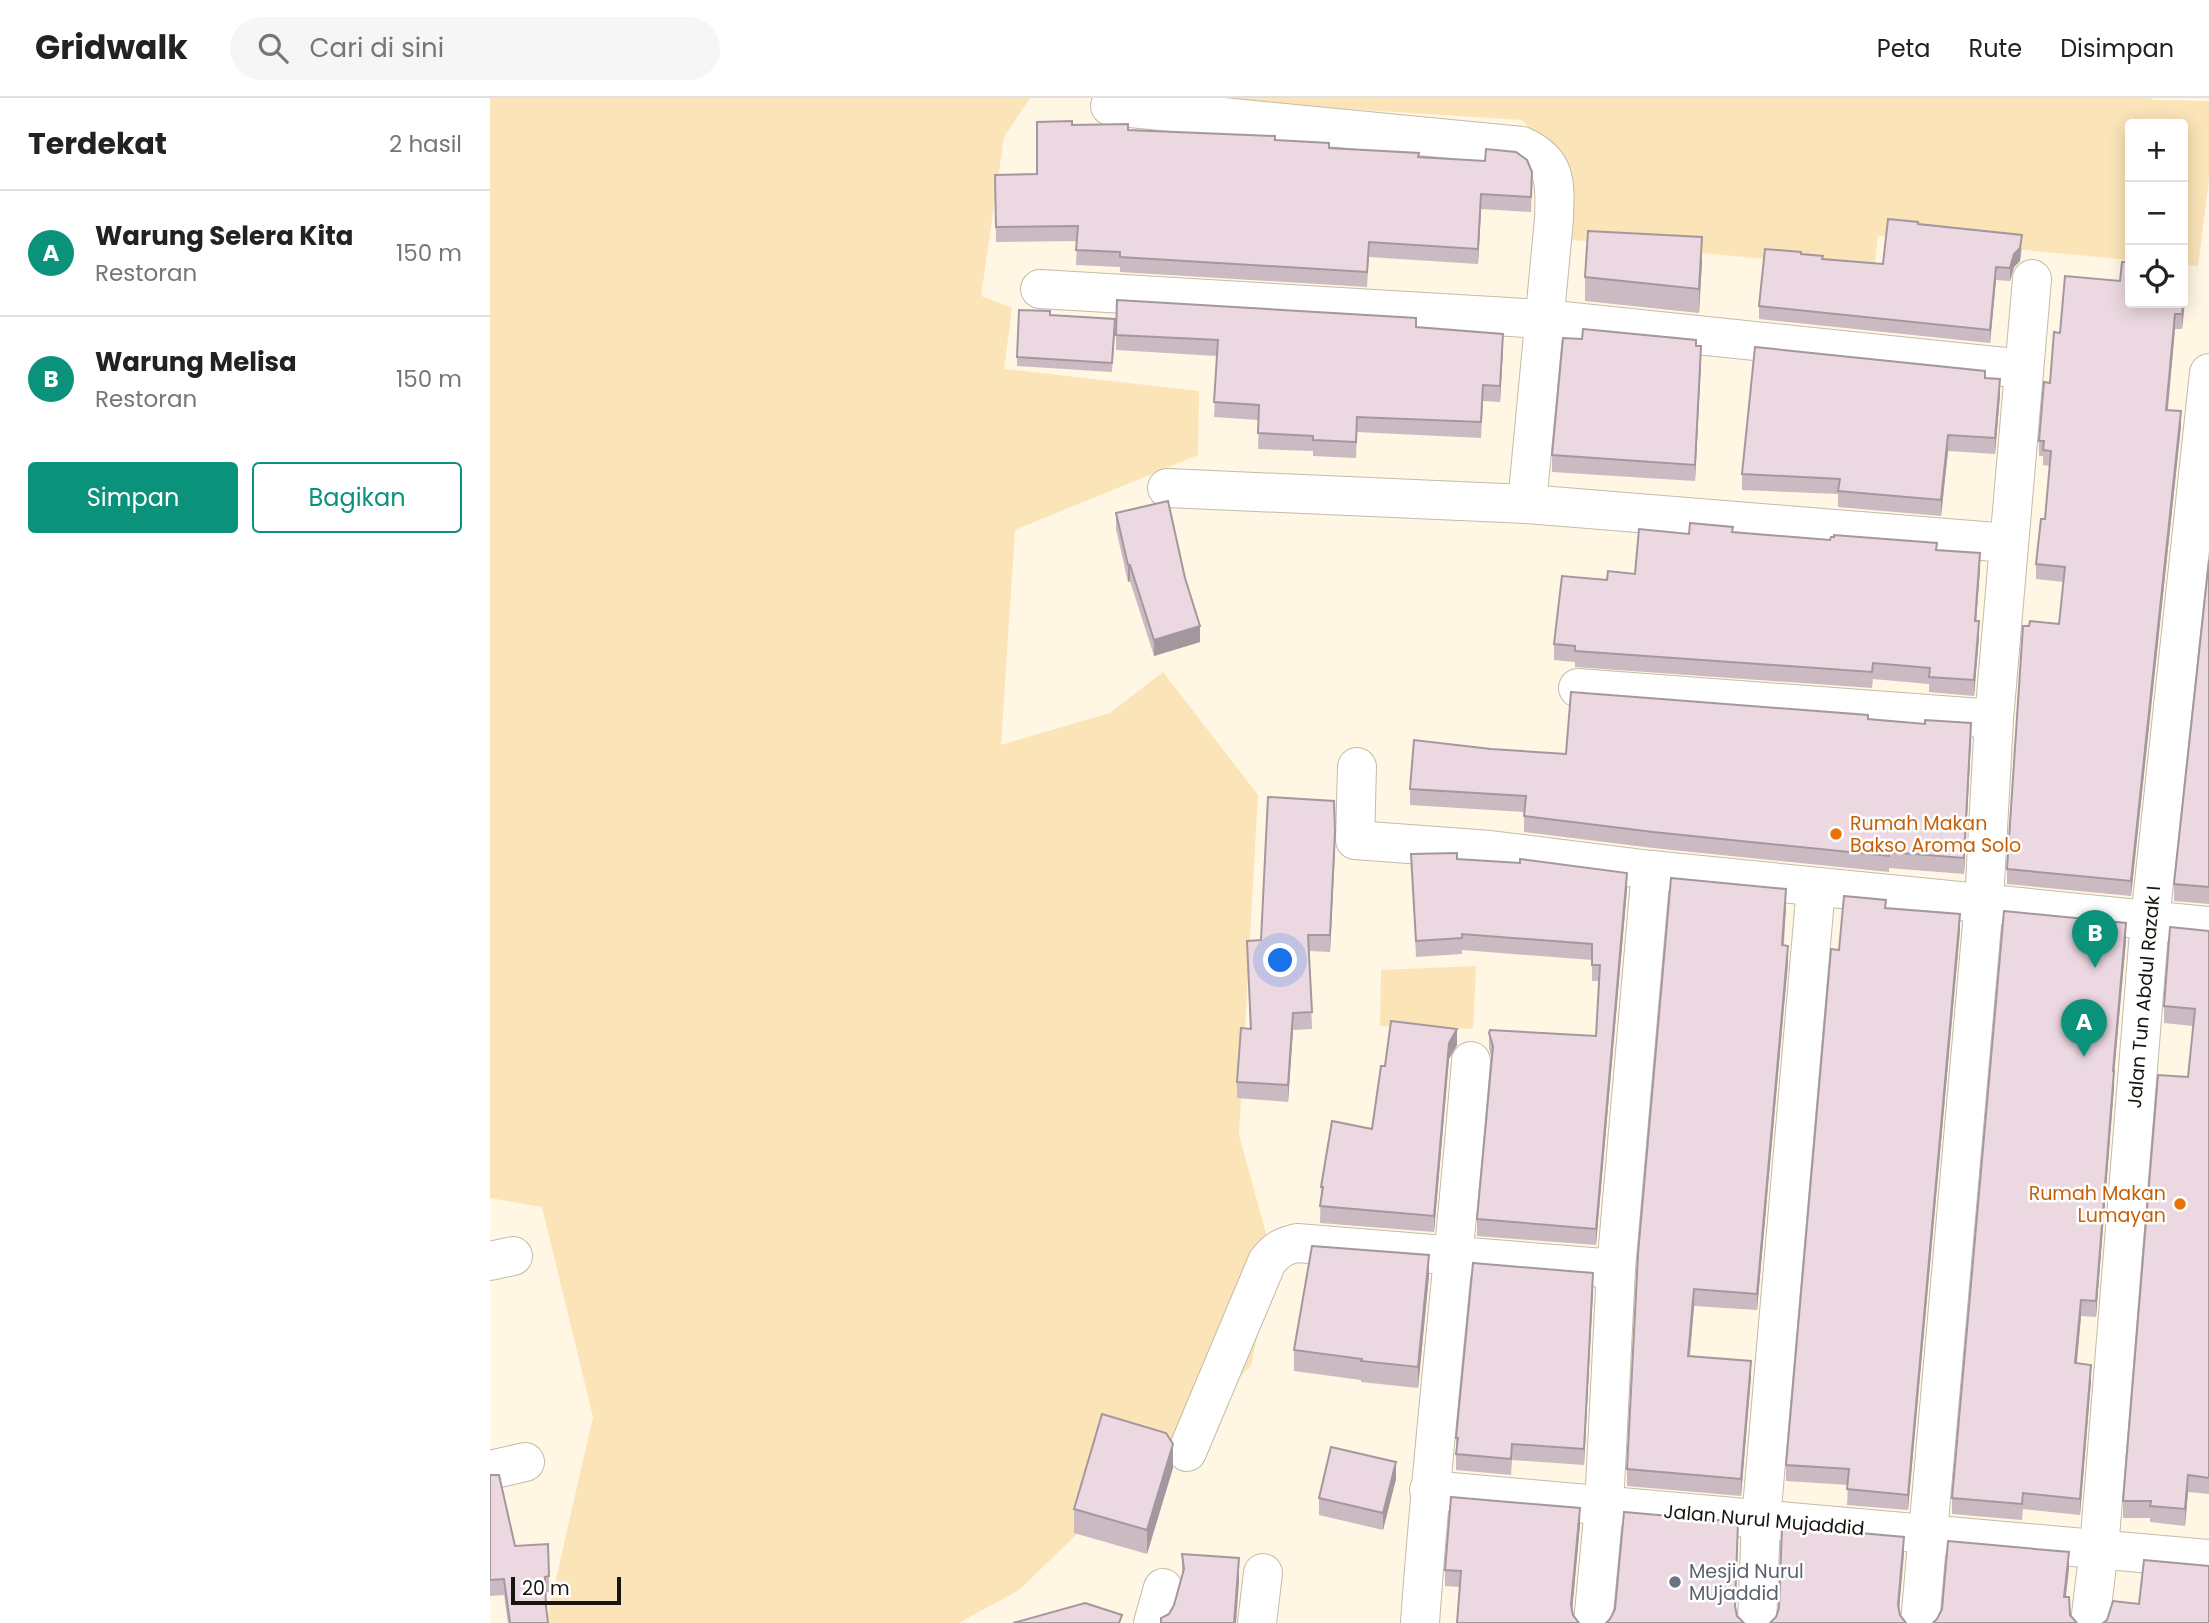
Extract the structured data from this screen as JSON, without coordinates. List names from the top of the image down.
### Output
{
  "streets": {
    "street": ["Jalan Tun Abdul Razak I", "Jalan Nurul Mujaddid"]
  },
  "crossings": [
    ["Jalan Tun Abdul Razak I", "Jalan Nurul Mujaddid"]
  ],
  "places": ["Rumah Makan Bakso Aroma Solo", "Rumah Makan Lumayan", "Mesjid Nurul MUjaddid"],
  "scale_bar": "20 m",
  "page": {
    "header": "Gridwalk",
    "search": "Cari di sini",
    "nav": ["Peta", "Rute", "Disimpan"],
    "heading": ["Terdekat", "2 hasil"],
    "map_buttons": ["+", "−"],
    "list": [
      {
        "mark": "A",
        "name": "Warung Selera Kita",
        "note": "Restoran",
        "value": "150 m"
      },
      {
        "mark": "B",
        "name": "Warung Melisa",
        "note": "Restoran",
        "value": "150 m"
      }
    ],
    "buttons": ["Simpan", "Bagikan"],
    "pins": ["B", "A"],
    "scale": "20 m"
  }
}
